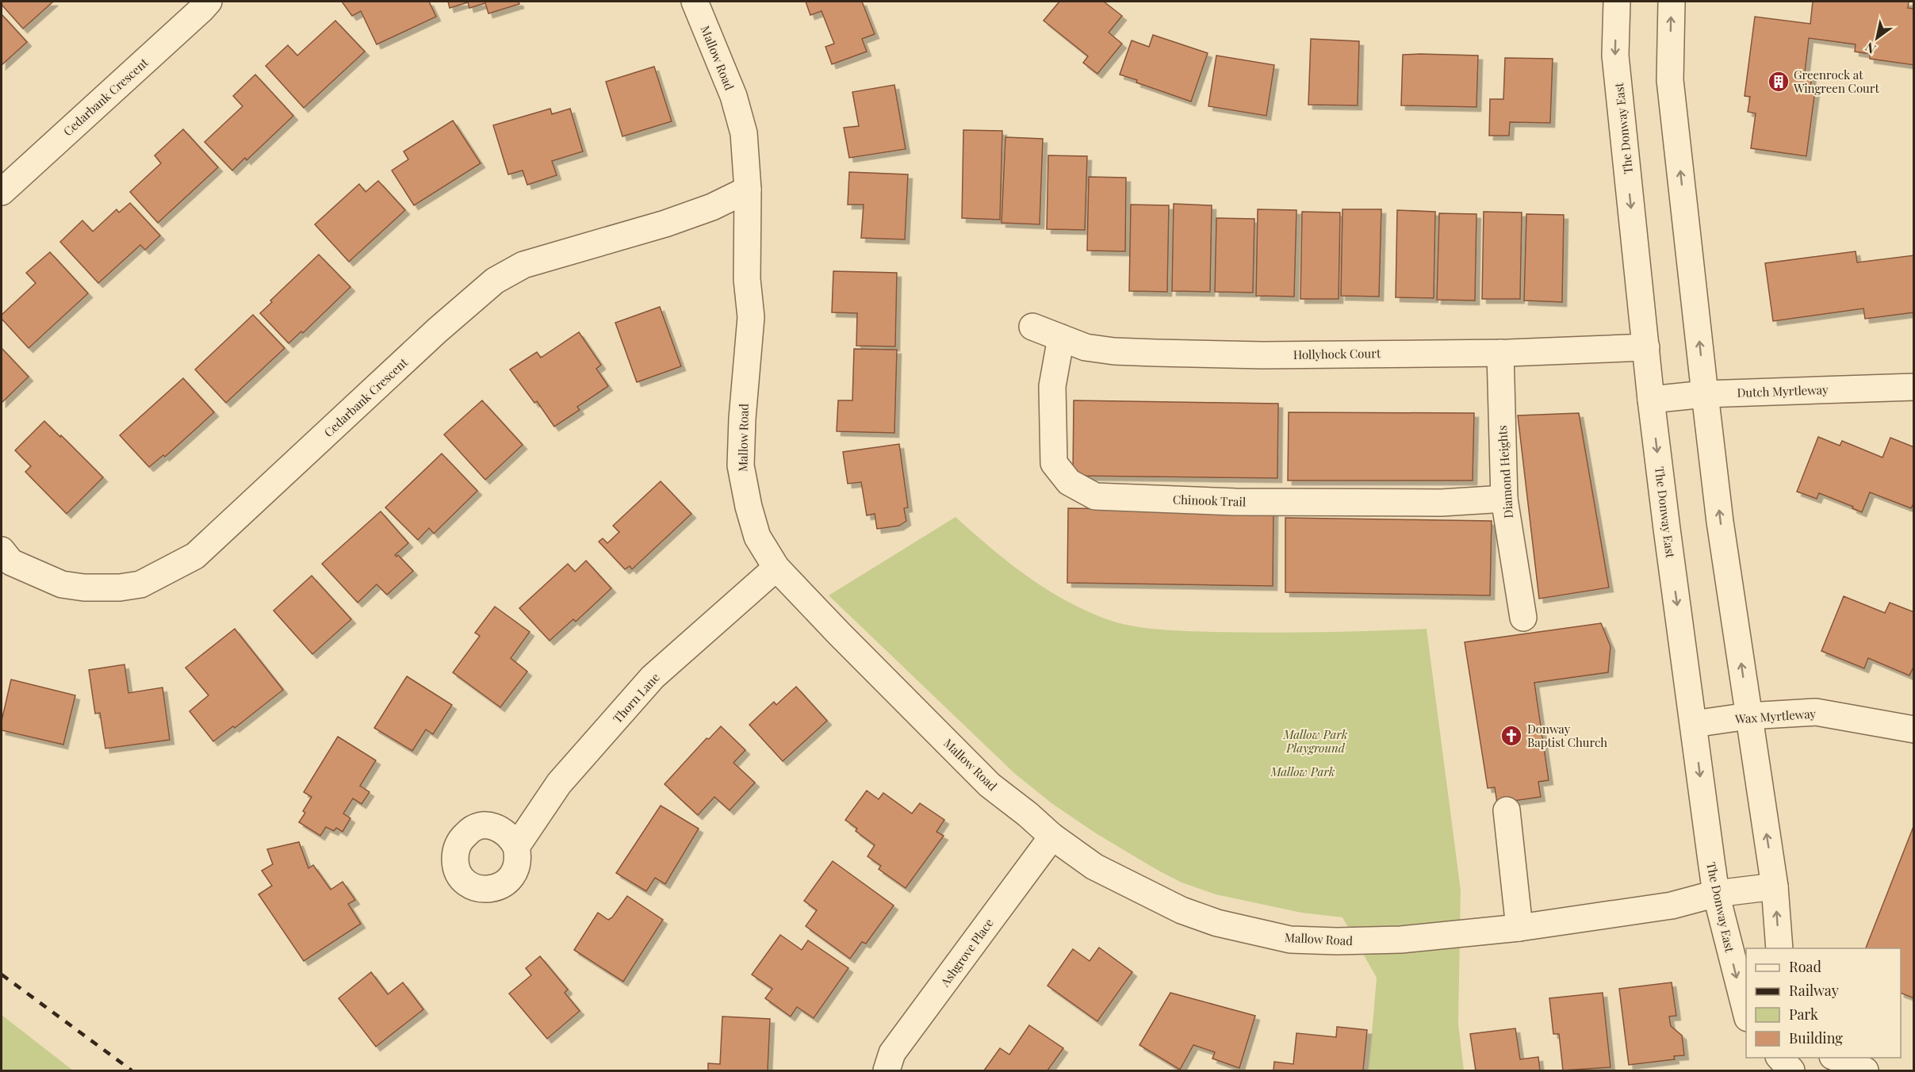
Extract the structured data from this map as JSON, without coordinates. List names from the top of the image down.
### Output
{
  "streets": {
    "street": [
      "Mallow Road",
      "Cedarbank Crescent",
      "The Donway East",
      "Hollyhock Court",
      "Dutch Myrtleway",
      "Diamond Heights",
      "Chinook Trail",
      "Thorn Lane",
      "Wax Myrtleway",
      "Ashgrove Place"
    ]
  },
  "crossings": [
    ["Mallow Road", "Cedarbank Crescent"],
    ["Mallow Road", "The Donway East"],
    ["Mallow Road", "Thorn Lane"],
    ["Mallow Road", "Ashgrove Place"],
    ["The Donway East", "Hollyhock Court"],
    ["The Donway East", "Dutch Myrtleway"],
    ["The Donway East", "Wax Myrtleway"],
    ["Hollyhock Court", "Diamond Heights"],
    ["Hollyhock Court", "Chinook Trail"],
    ["Diamond Heights", "Chinook Trail"]
  ],
  "parks": ["Mallow Park Playground", "Mallow Park"],
  "places": {
    "building": ["Greenrock at Wingreen Court"],
    "church": ["Donway Baptist Church"]
  },
  "legend": [
    "Road",
    "Railway",
    "Park",
    "Building"
  ],
  "north": "bottom left"
}
